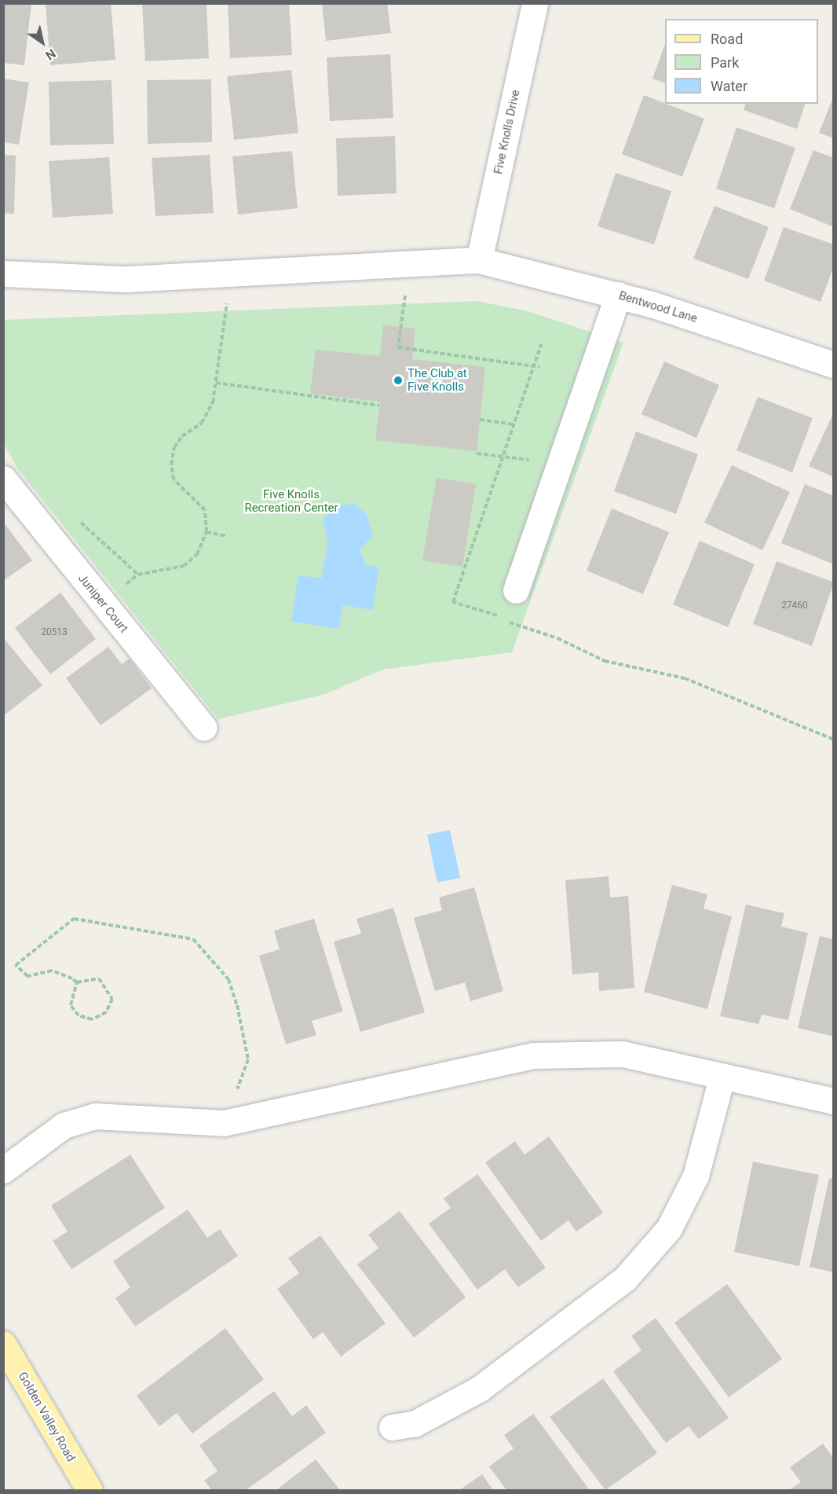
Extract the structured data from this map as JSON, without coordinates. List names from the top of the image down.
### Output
{
  "streets": {
    "main road": ["Golden Valley Road"],
    "street": ["Five Knolls Drive", "Bentwood Lane", "Juniper Court"]
  },
  "crossings": [
    ["Five Knolls Drive", "Bentwood Lane"]
  ],
  "parks": ["Five Knolls Recreation Center"],
  "places": ["The Club at Five Knolls"],
  "house_numbers": ["27460", "20513"],
  "legend": ["Road", "Park", "Water"],
  "north": "bottom right"
}
